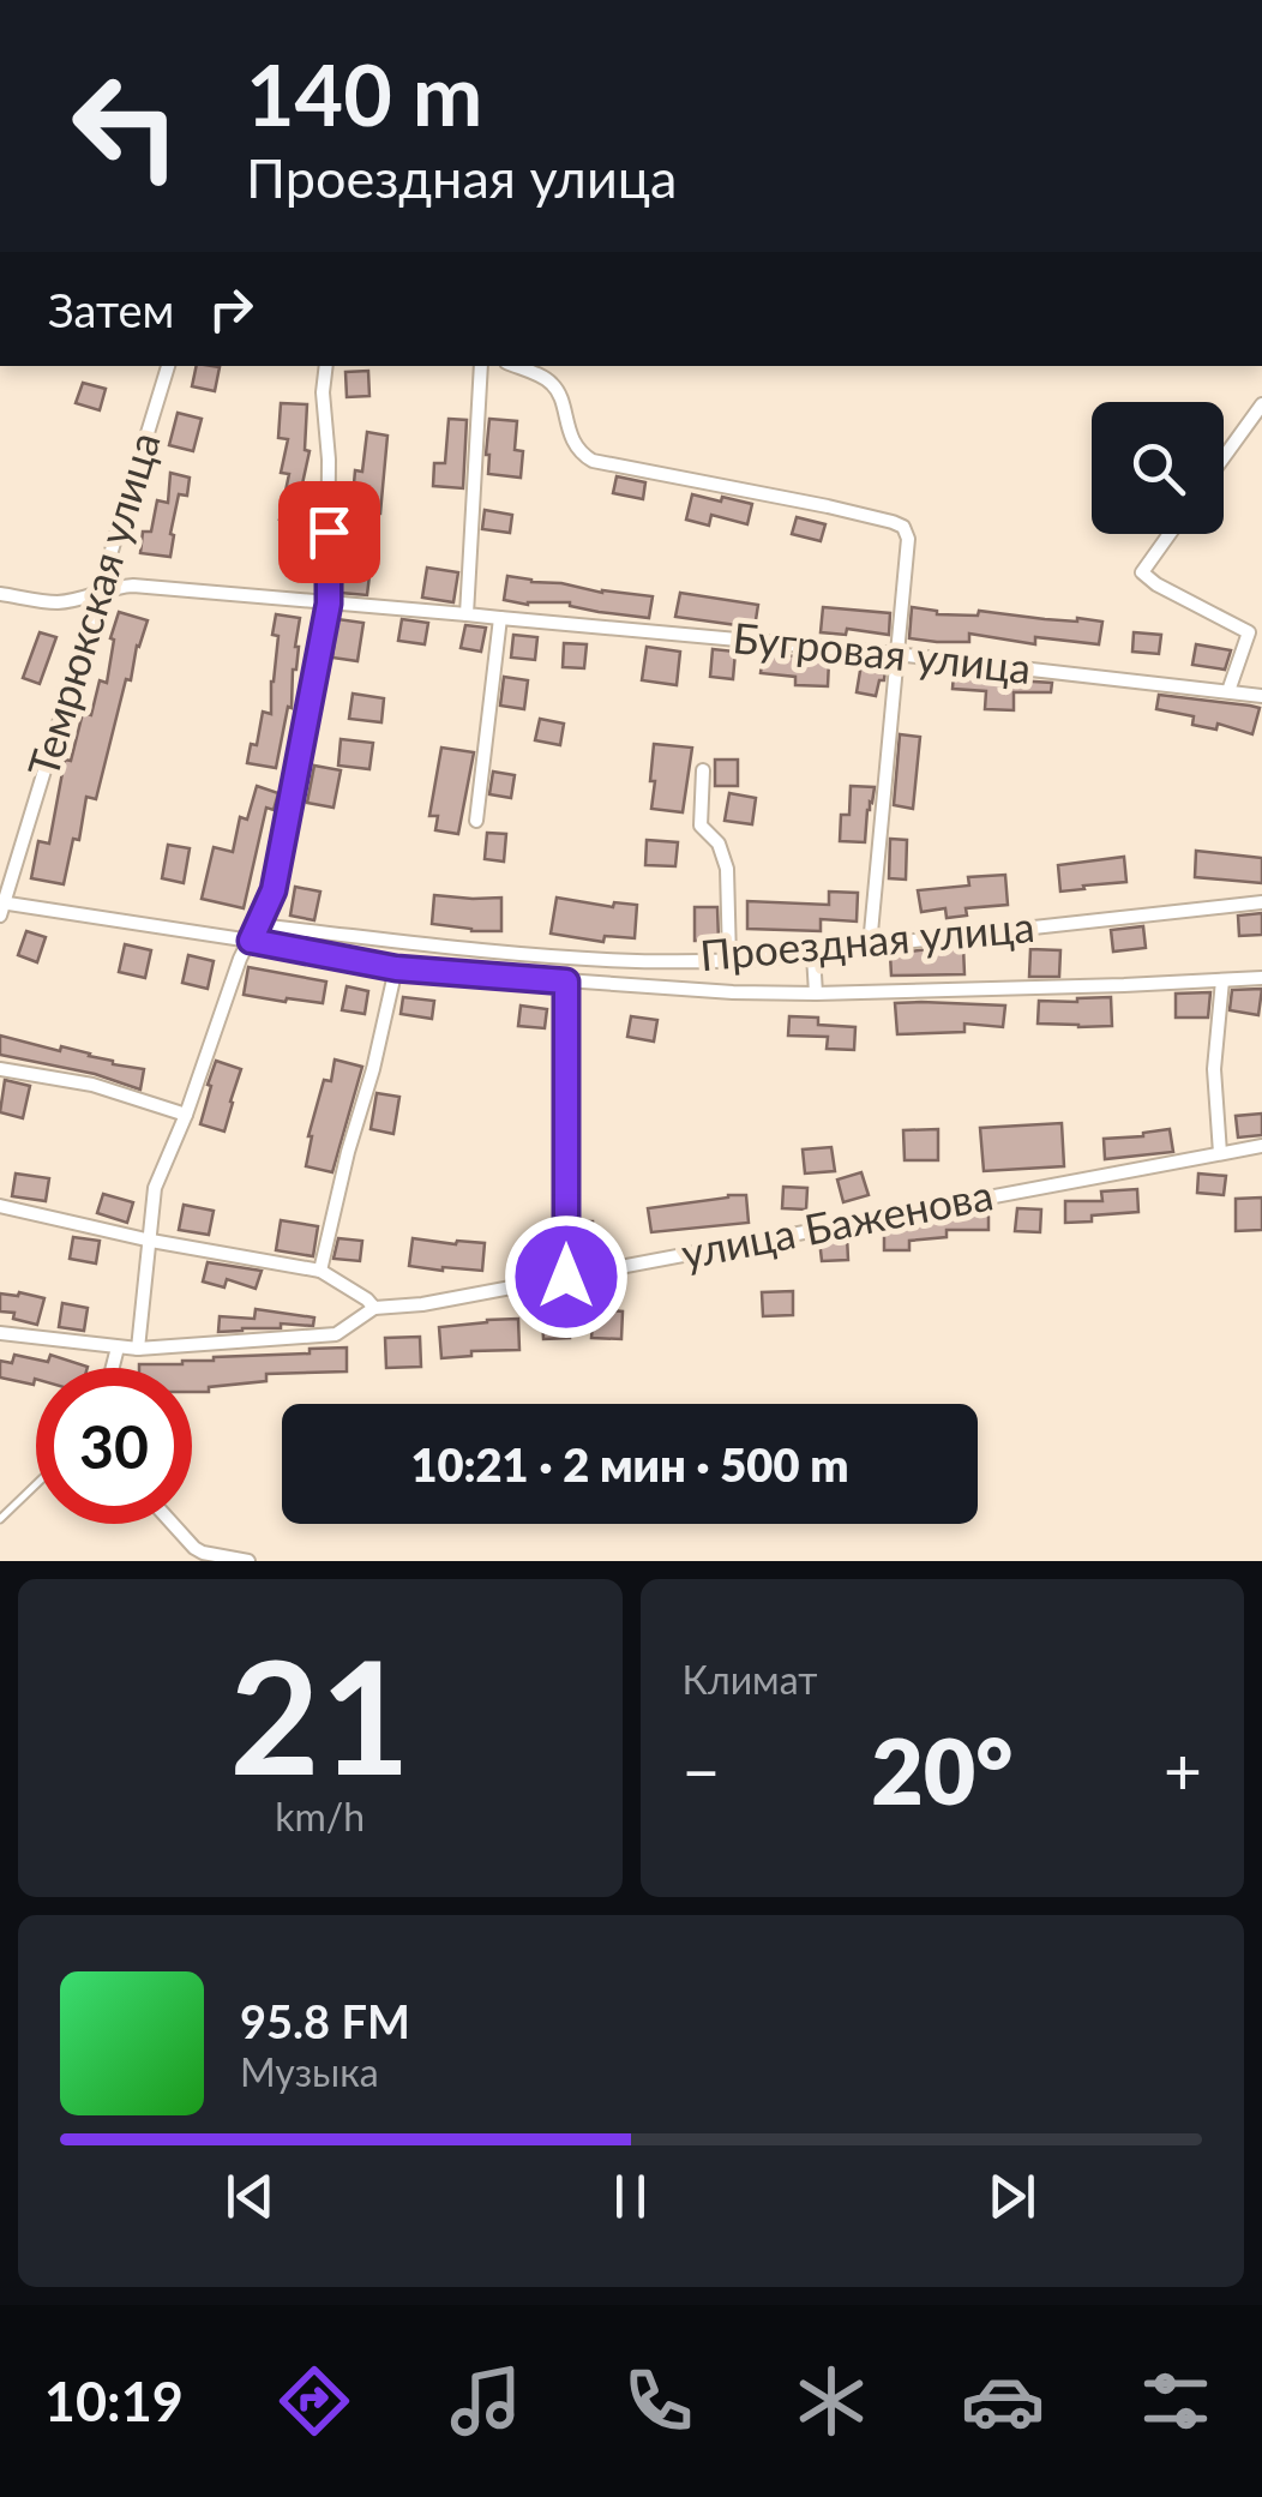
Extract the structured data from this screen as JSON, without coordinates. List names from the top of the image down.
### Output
{
  "streets": {
    "street": [
      "Темрюкская улица",
      "Бугровая улица",
      "Проездная улица",
      "улица Баженова"
    ]
  },
  "crossings": [
    ["Темрюкская улица", "Проездная улица"]
  ],
  "page": {
    "turn": ["140 m", "Проездная улица"],
    "then": "Затем",
    "limit": "30",
    "trip": "10:21 · 2 мин · 500 m",
    "tile": [
      ["21", "km/h"],
      "Климат"
    ],
    "heat": ["−", "20°", "+"],
    "song": ["95.8 FM", "Музыка"],
    "tabs": "10:19"
  }
}
